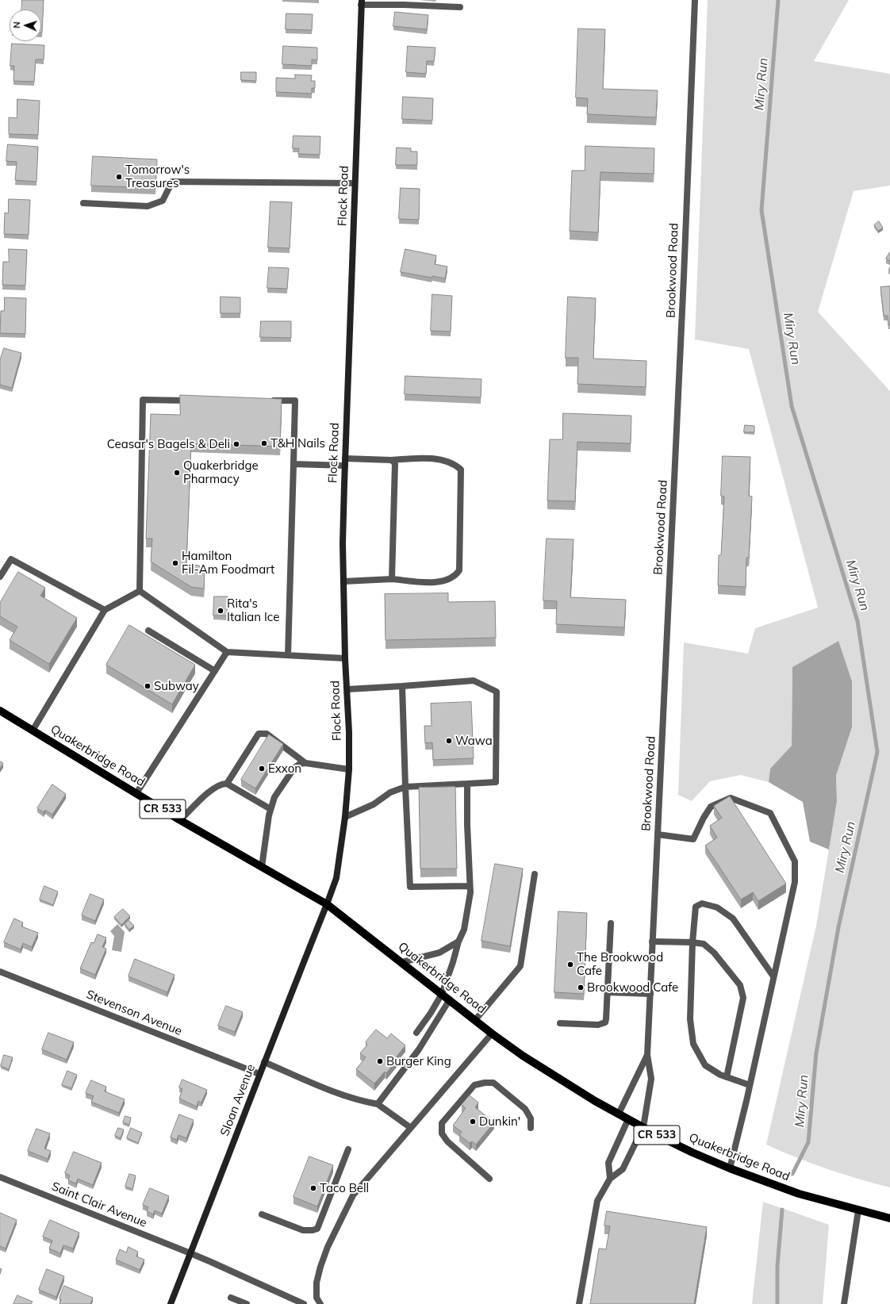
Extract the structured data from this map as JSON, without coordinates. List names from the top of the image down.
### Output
{
  "streets": {
    "main road": [
      "Flock Road",
      "Quakerbridge Road",
      "CR 533",
      "Sloan Avenue"
    ],
    "street": ["Brookwood Road", "Stevenson Avenue", "Saint Clair Avenue"]
  },
  "crossings": [
    ["Flock Road", "Quakerbridge Road"],
    ["Flock Road", "Sloan Avenue"],
    ["Brookwood Road", "Quakerbridge Road"],
    ["Quakerbridge Road", "Sloan Avenue"],
    ["Stevenson Avenue", "Sloan Avenue"],
    ["Sloan Avenue", "Saint Clair Avenue"]
  ],
  "water": ["Miry Run"],
  "places": [
    "Tomorrow's Treasures",
    "T&H Nails",
    "Ceasar's Bagels & Deli",
    "Quakerbridge Pharmacy",
    "Hamilton Fil-Am Foodmart",
    "Rita's Italian Ice",
    "Subway",
    "Wawa",
    "Exxon",
    "The Brookwood Cafe",
    "Brookwood Cafe",
    "Burger King",
    "Dunkin'",
    "Taco Bell"
  ],
  "north": "left"
}
